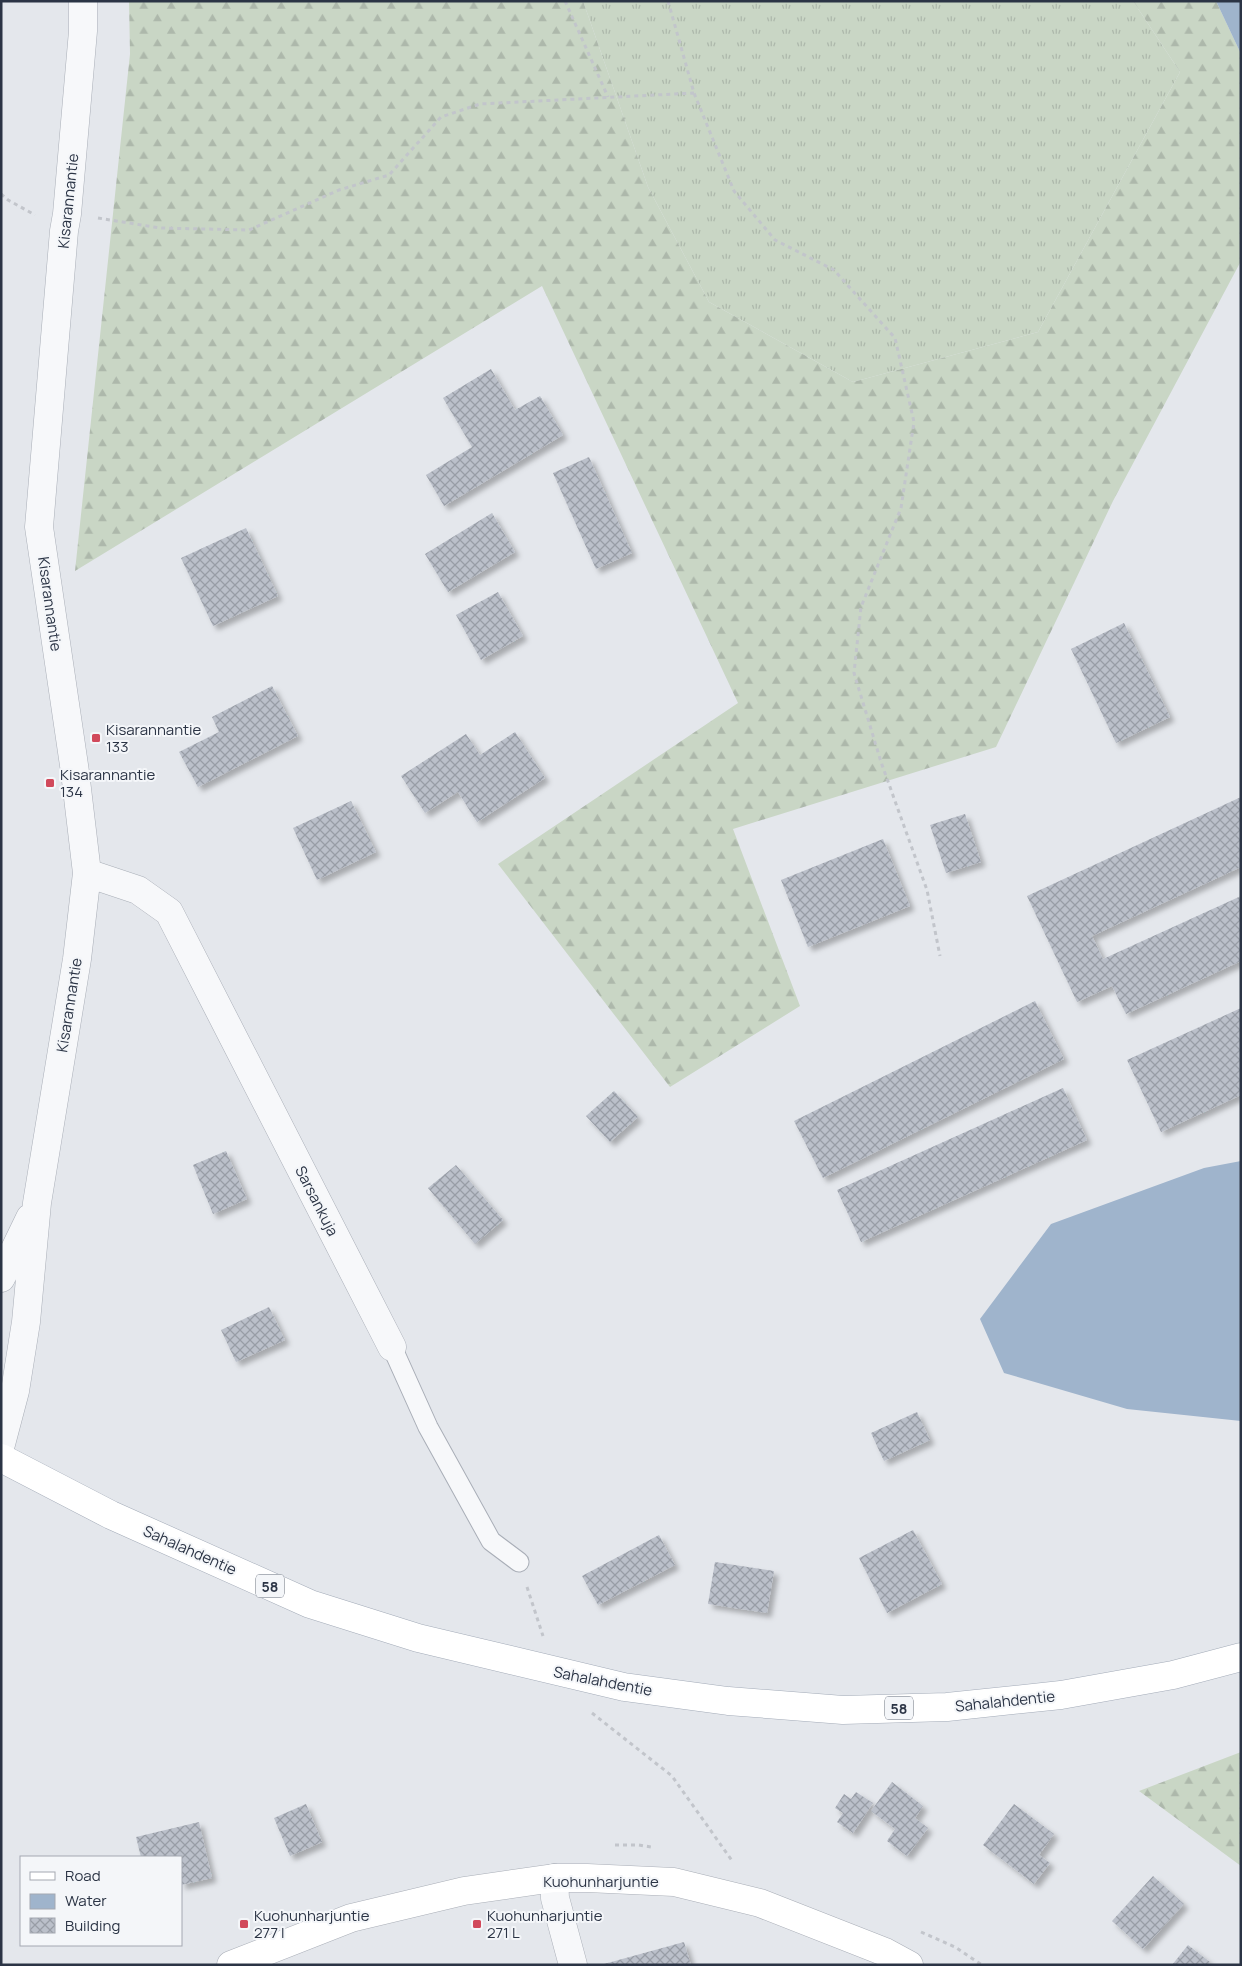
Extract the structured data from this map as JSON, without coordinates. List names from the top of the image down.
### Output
{
  "streets": {
    "main road": ["Sahalahdentie", "58", "Kuohunharjuntie"],
    "street": ["Kisarannantie", "Sarsankuja"]
  },
  "crossings": [
    ["Kisarannantie", "Sarsankuja"]
  ],
  "places": {
    "transit": [
      "Kisarannantie 133",
      "Kisarannantie 134",
      "Kuohunharjuntie 277 I",
      "Kuohunharjuntie 271 L"
    ]
  },
  "legend": ["Road", "Water", "Building"]
}
